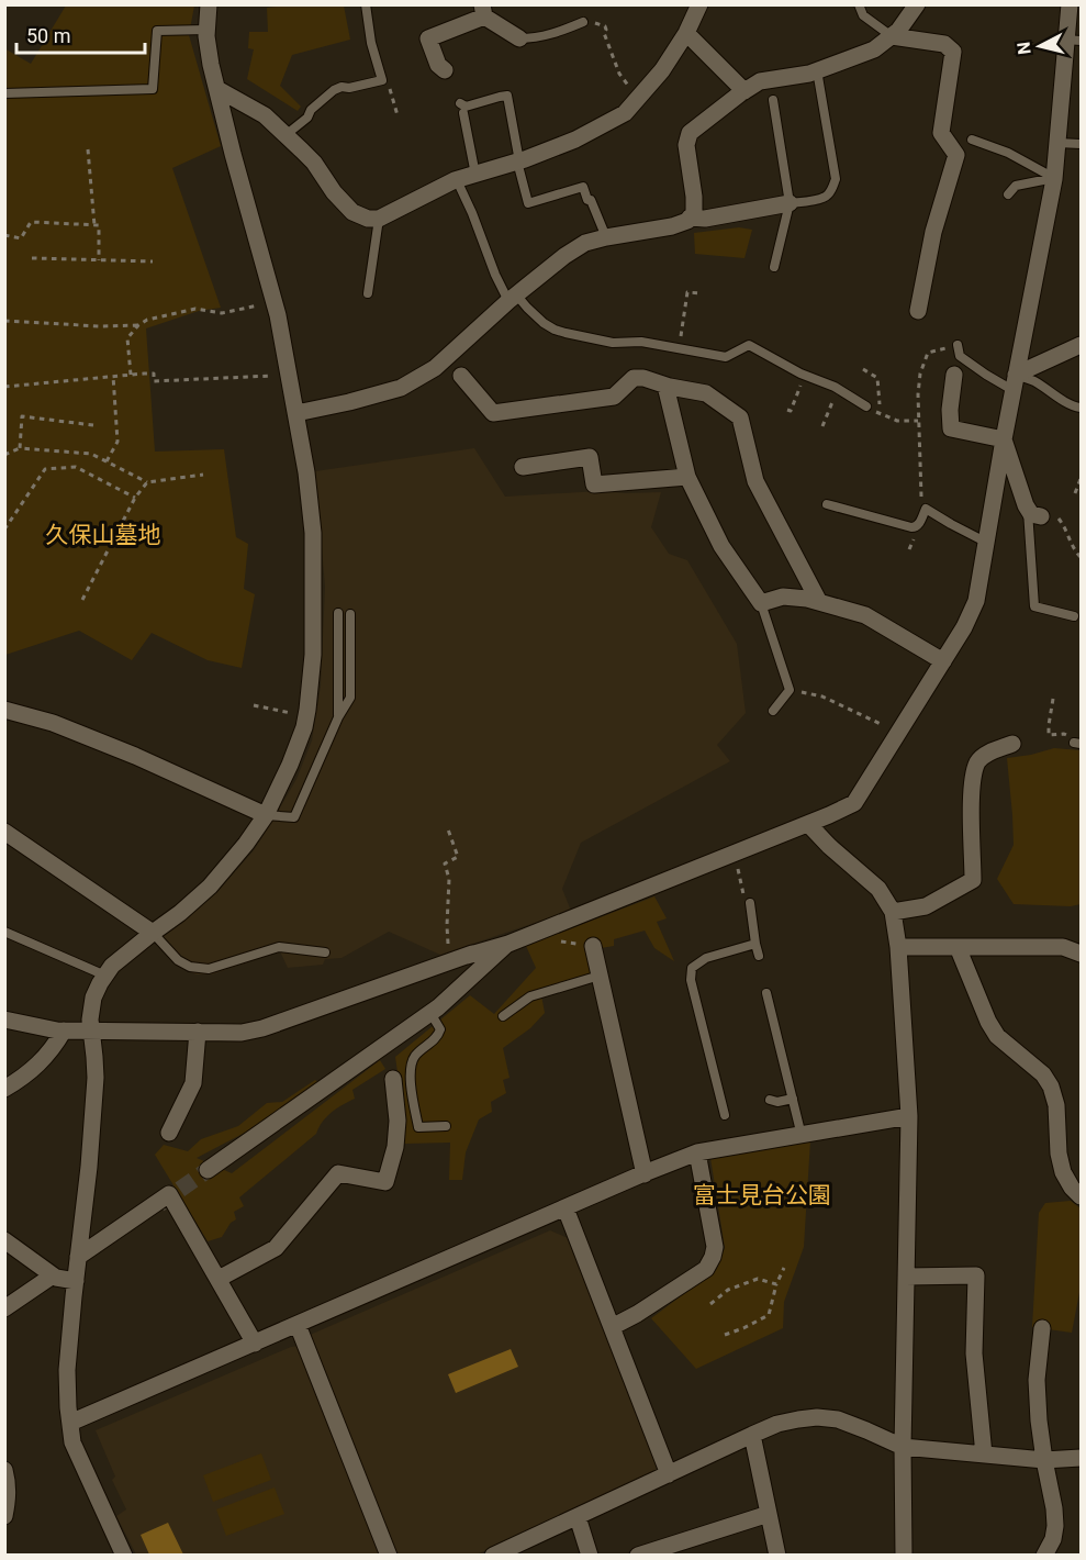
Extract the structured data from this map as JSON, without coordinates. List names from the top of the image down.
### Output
{
  "parks": ["久保山墓地", "富士見台公園"],
  "scale_bar": "50 m",
  "north": "left"
}
